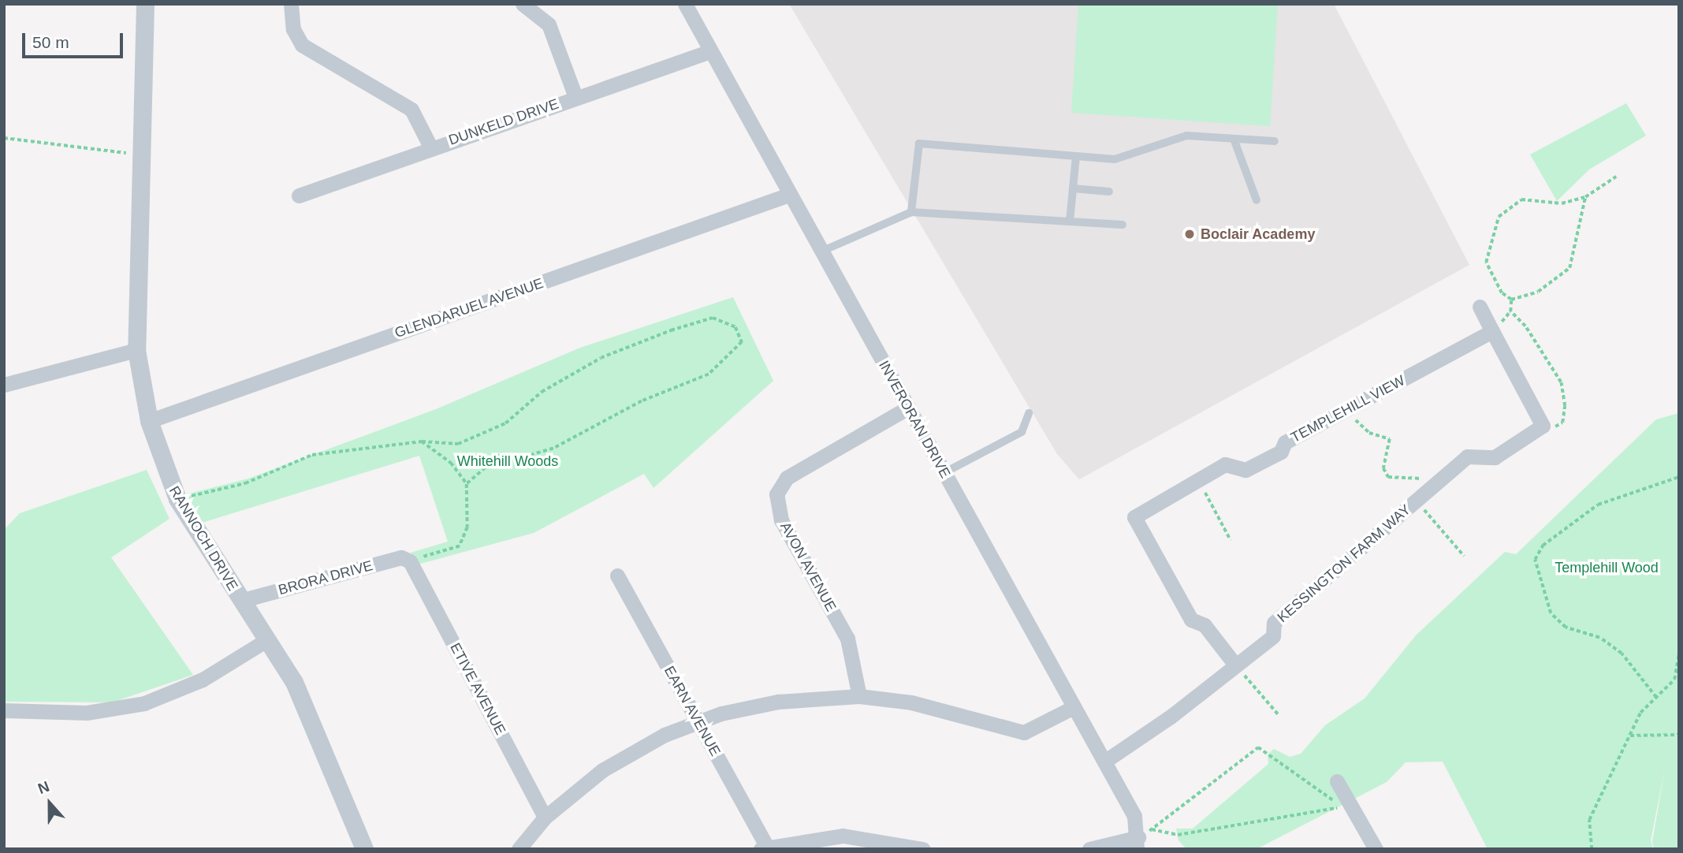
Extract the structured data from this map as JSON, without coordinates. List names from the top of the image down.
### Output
{
  "streets": {
    "street": [
      "DUNKELD DRIVE",
      "GLENDARUEL AVENUE",
      "TEMPLEHILL VIEW",
      "INVERORAN DRIVE",
      "RANNOCH DRIVE",
      "KESSINGTON FARM WAY",
      "AVON AVENUE",
      "BRORA DRIVE",
      "ETIVE AVENUE",
      "EARN AVENUE"
    ]
  },
  "crossings": [
    ["DUNKELD DRIVE", "INVERORAN DRIVE"],
    ["GLENDARUEL AVENUE", "INVERORAN DRIVE"],
    ["GLENDARUEL AVENUE", "RANNOCH DRIVE"],
    ["TEMPLEHILL VIEW", "KESSINGTON FARM WAY"],
    ["INVERORAN DRIVE", "KESSINGTON FARM WAY"],
    ["INVERORAN DRIVE", "AVON AVENUE"],
    ["RANNOCH DRIVE", "BRORA DRIVE"],
    ["BRORA DRIVE", "ETIVE AVENUE"]
  ],
  "parks": ["Whitehill Woods", "Templehill Wood"],
  "places": ["Boclair Academy"],
  "scale_bar": "50 m",
  "north": "top"
}
